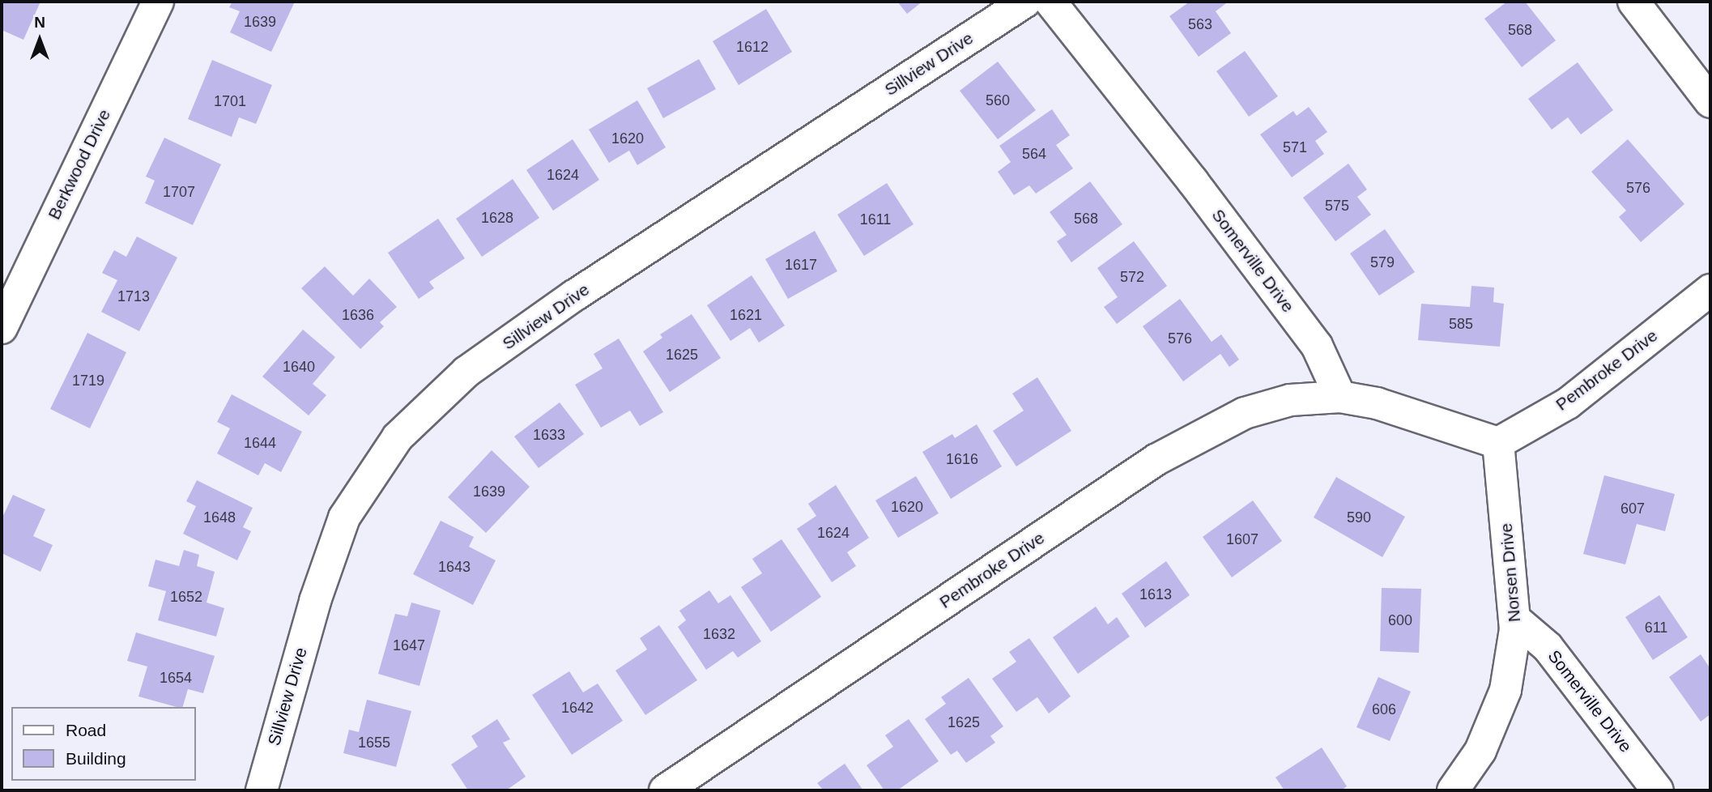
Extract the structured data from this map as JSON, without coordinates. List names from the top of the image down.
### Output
{
  "streets": {
    "street": [
      "Sillview Drive",
      "Berkwood Drive",
      "Somerville Drive",
      "Pembroke Drive",
      "Norsen Drive"
    ]
  },
  "crossings": [
    ["Somerville Drive", "Pembroke Drive"],
    ["Somerville Drive", "Norsen Drive"],
    ["Pembroke Drive", "Norsen Drive"]
  ],
  "house_numbers": [
    "1639",
    "563",
    "568",
    "1612",
    "560",
    "1701",
    "1620",
    "571",
    "564",
    "1624",
    "576",
    "1707",
    "575",
    "1628",
    "568",
    "1611",
    "579",
    "1617",
    "572",
    "1713",
    "1636",
    "1621",
    "585",
    "576",
    "1625",
    "1640",
    "1719",
    "1633",
    "1644",
    "1616",
    "1639",
    "1620",
    "607",
    "1648",
    "590",
    "1624",
    "1607",
    "1643",
    "1613",
    "1652",
    "600",
    "611",
    "1632",
    "1647",
    "1654",
    "1642",
    "606",
    "1625",
    "1655"
  ],
  "legend": ["Road", "Building"],
  "north": "top"
}
